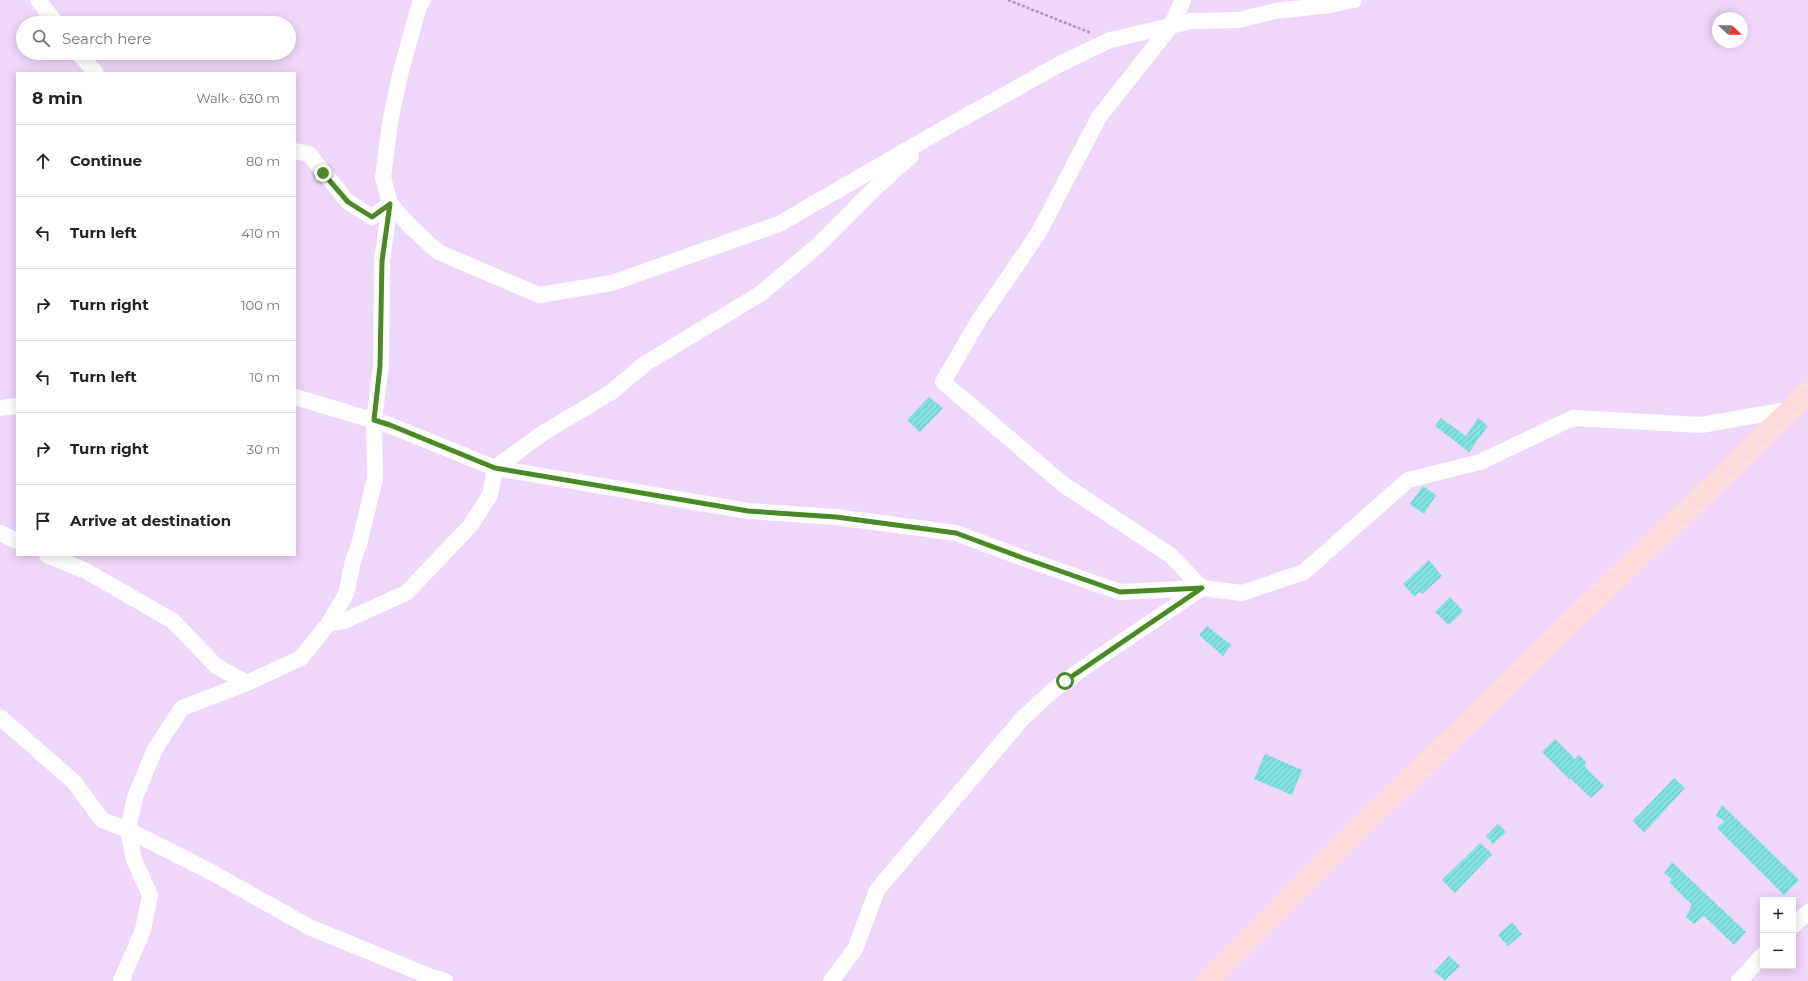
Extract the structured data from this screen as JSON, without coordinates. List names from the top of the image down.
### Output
{
  "north": "right",
  "page": {
    "search": "Search here",
    "heading": ["8 min", "Walk · 630 m"],
    "list": [
      ["Continue", "80 m"],
      ["Turn left", "410 m"],
      ["Turn right", "100 m"],
      ["Turn left", "10 m"],
      ["Turn right", "30 m"],
      "Arrive at destination"
    ],
    "map_buttons": ["+", "−"]
  }
}
